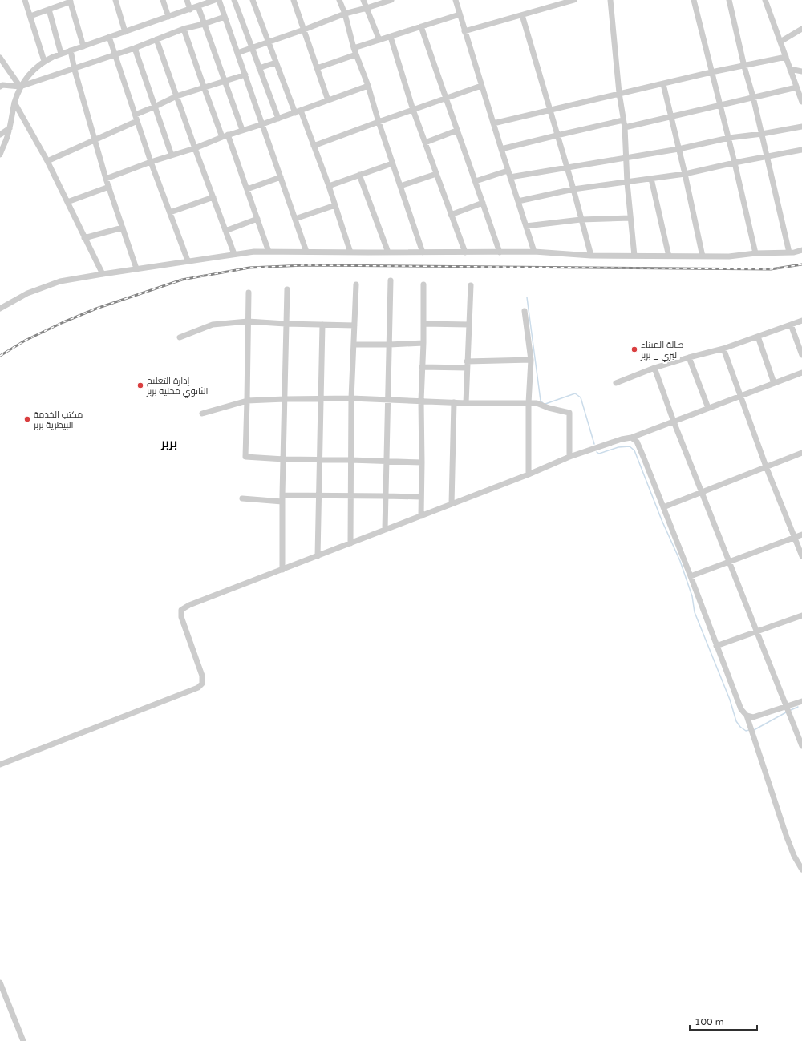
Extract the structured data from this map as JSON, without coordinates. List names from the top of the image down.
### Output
{
  "districts": ["بربر"],
  "places": ["صالة الميناء البري _ بربر", "إدارة التعليم الثانوي محلية بربر", "مكتب الخدمة البيطرية بربر"],
  "scale_bar": "100 m"
}
